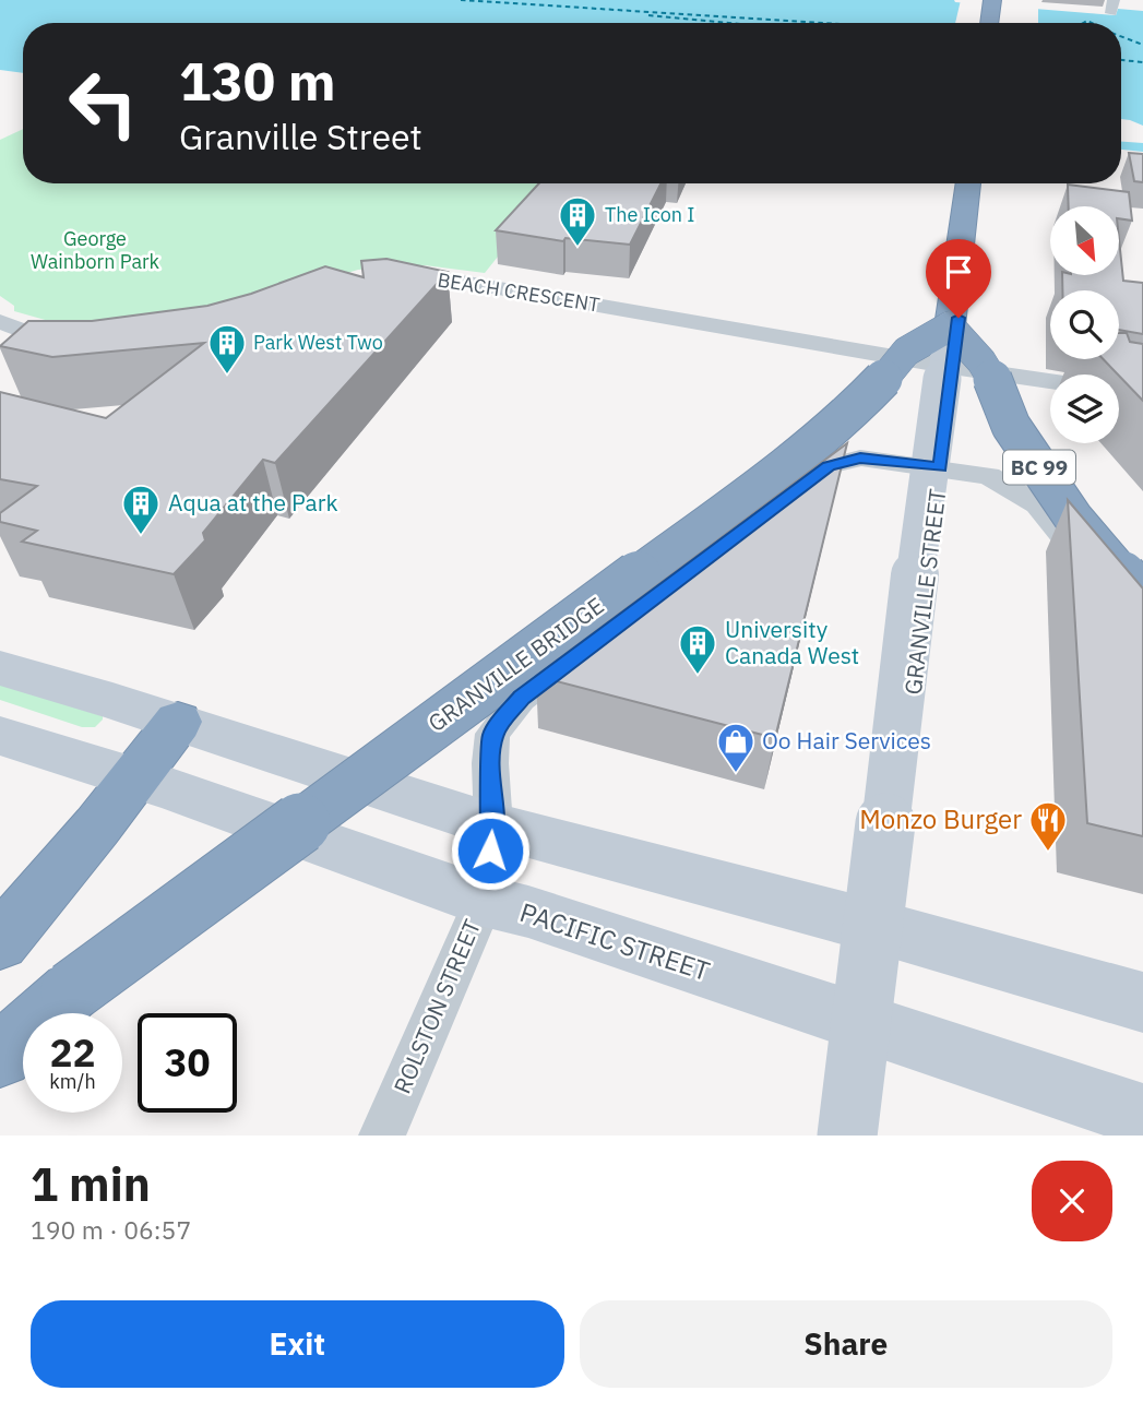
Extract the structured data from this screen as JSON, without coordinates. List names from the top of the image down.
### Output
{
  "streets": {
    "highway": ["BC 99", "GRANVILLE BRIDGE"],
    "main road": ["PACIFIC STREET"],
    "street": ["BEACH CRESCENT", "GRANVILLE STREET", "ROLSTON STREET"]
  },
  "crossings": [
    ["BEACH CRESCENT", "BC 99"],
    ["BEACH CRESCENT", "GRANVILLE STREET"],
    ["BEACH CRESCENT", "GRANVILLE BRIDGE"],
    ["BC 99", "GRANVILLE STREET"],
    ["BC 99", "GRANVILLE BRIDGE"],
    ["GRANVILLE STREET", "GRANVILLE BRIDGE"],
    ["GRANVILLE STREET", "ROLSTON STREET"],
    ["PACIFIC STREET", "ROLSTON STREET"]
  ],
  "parks": ["George Wainborn Park"],
  "places": {
    "building": [
      "The Icon I",
      "Park West Two",
      "Aqua at the Park",
      "University Canada West"
    ],
    "shop": ["Oo Hair Services"],
    "restaurant": ["Monzo Burger"]
  },
  "north": "bottom right",
  "page": {
    "turn": ["130 m", "Granville Street"],
    "speed": "22 km/h",
    "limit": "30",
    "heading": ["1 min", "190 m · 06:57"],
    "buttons": ["Exit", "Share"]
  }
}
